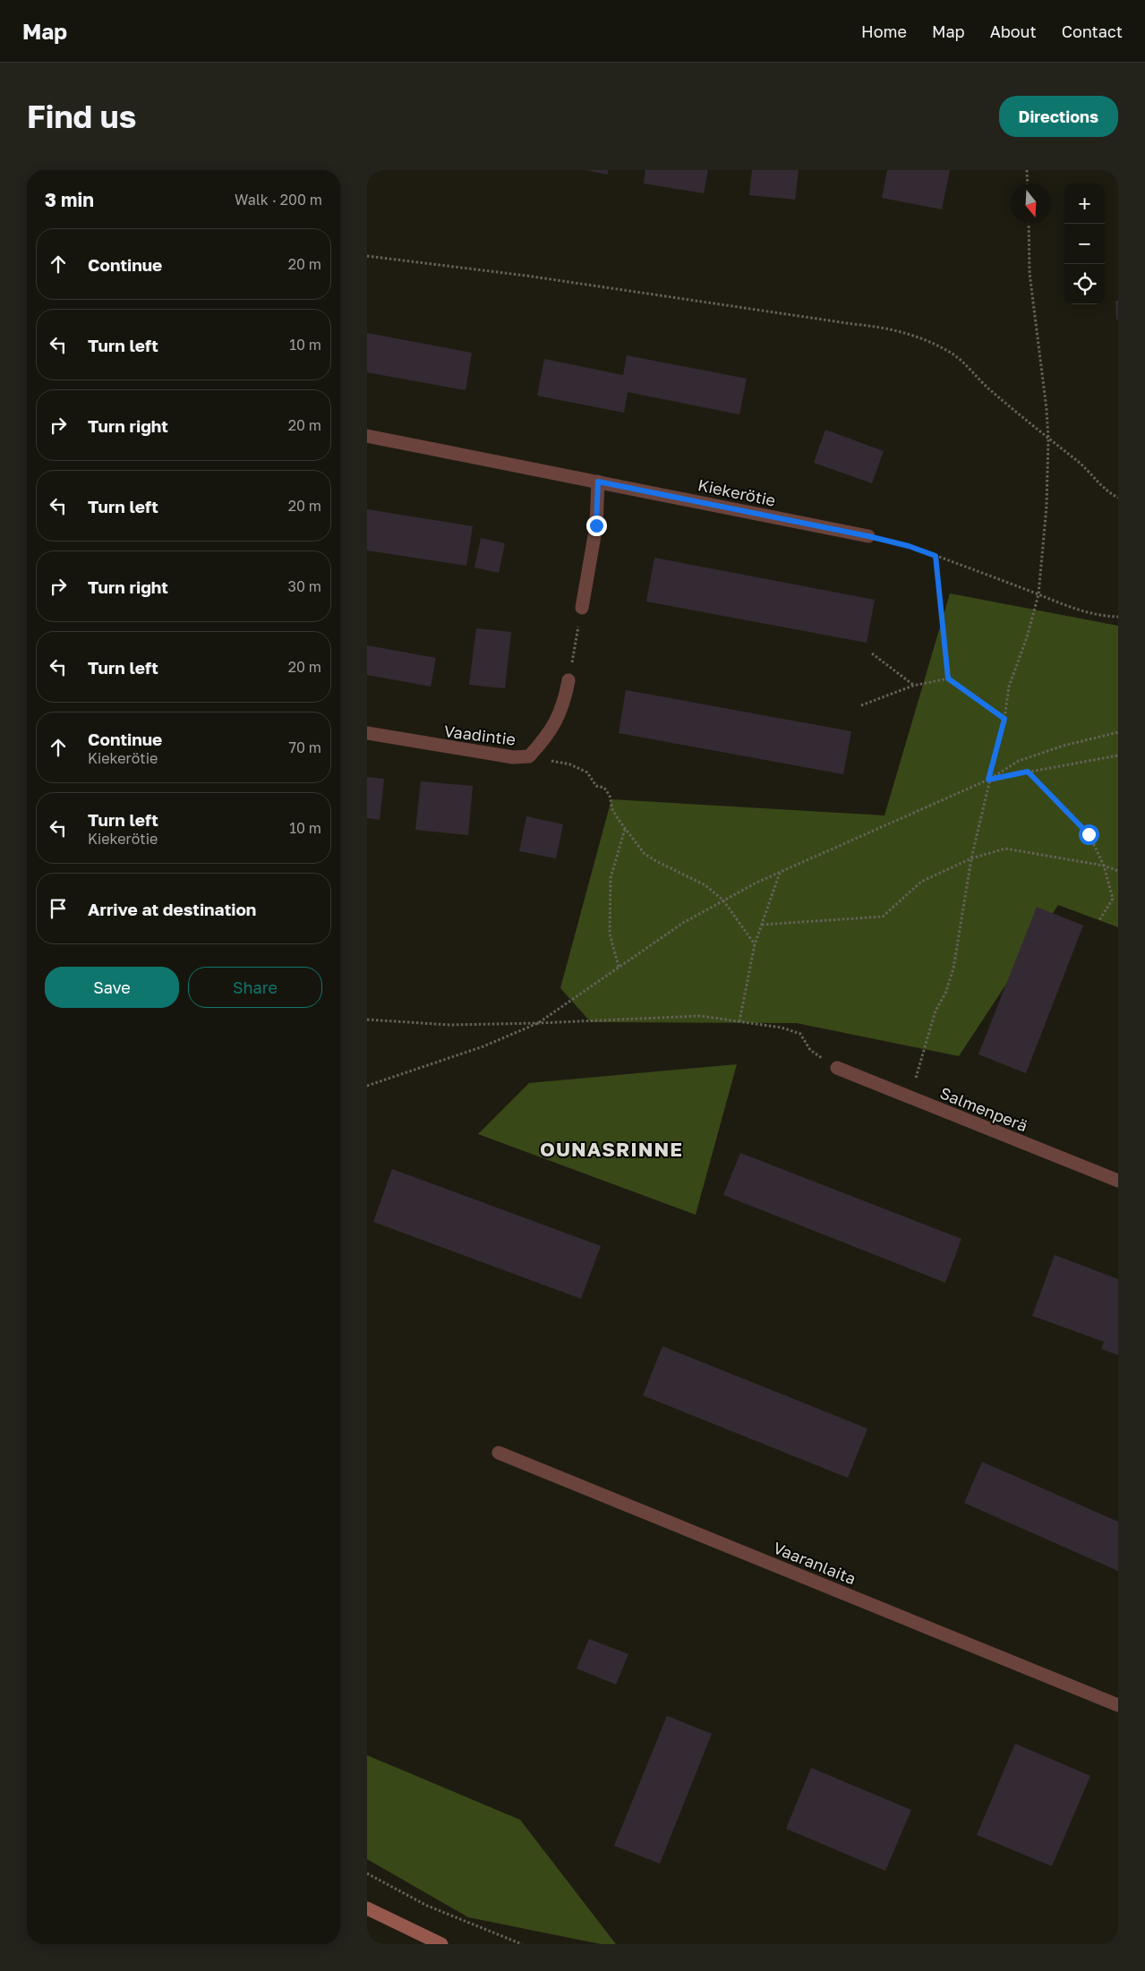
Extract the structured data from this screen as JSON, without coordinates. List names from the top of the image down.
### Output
{
  "streets": {
    "street": [
      "Kiekerötie",
      "Vaadintie",
      "Salmenperä",
      "Vaaranlaita"
    ]
  },
  "districts": ["OUNASRINNE"],
  "north": "bottom",
  "page": {
    "header": "Map",
    "nav": [
      "Home",
      "Map",
      "About",
      "Contact"
    ],
    "buttons": [
      "Directions",
      ["Save", "Share"]
    ],
    "title": "Find us",
    "heading": ["3 min", "Walk · 200 m"],
    "map_buttons": ["+", "−"],
    "list": [
      ["Continue", "20 m"],
      ["Turn left", "10 m"],
      ["Turn right", "20 m"],
      ["Turn left", "20 m"],
      ["Turn right", "30 m"],
      ["Turn left", "20 m"],
      ["Continue", "Kiekerötie", "70 m"],
      ["Turn left", "Kiekerötie", "10 m"],
      "Arrive at destination"
    ]
  }
}
